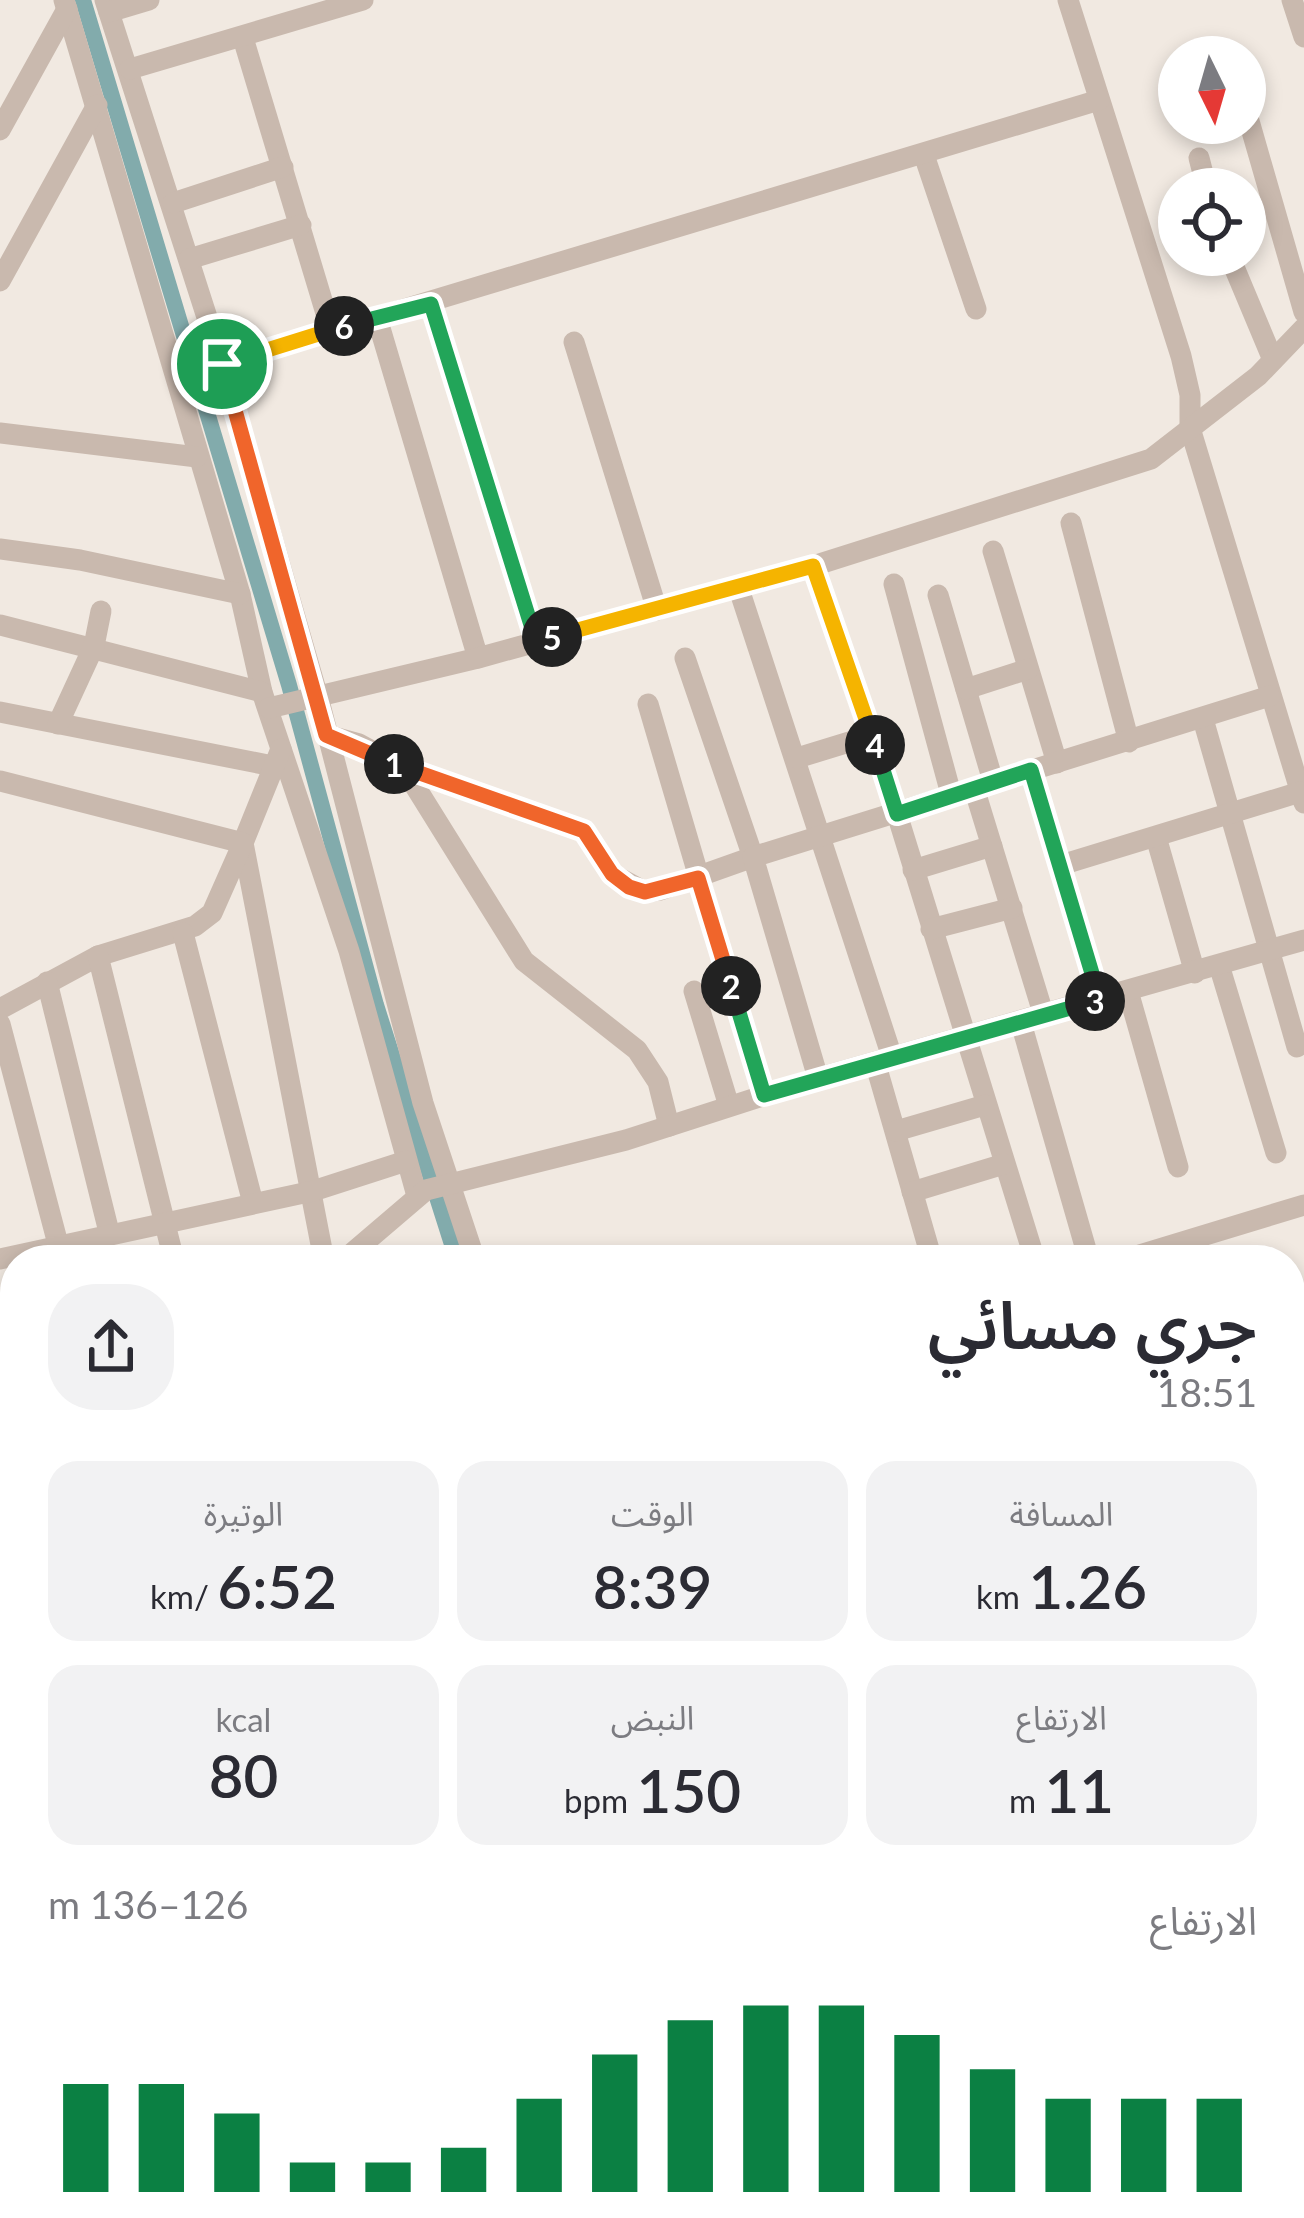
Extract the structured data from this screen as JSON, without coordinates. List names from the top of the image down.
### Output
{
  "north": "bottom",
  "page": {
    "pins": [
      "6",
      "5",
      "4",
      "1",
      "2",
      "3"
    ],
    "heading": ["جري مسائي", "18:51"],
    "stats": [
      ["المسافة", "1.26 km"],
      ["الوقت", "8:39"],
      ["الوتيرة", "6:52 /km"],
      ["الارتفاع", "11 m"],
      ["النبض", "150 bpm"],
      ["kcal", "80"]
    ],
    "chart": ["الارتفاع", "126–136 m"]
  }
}
